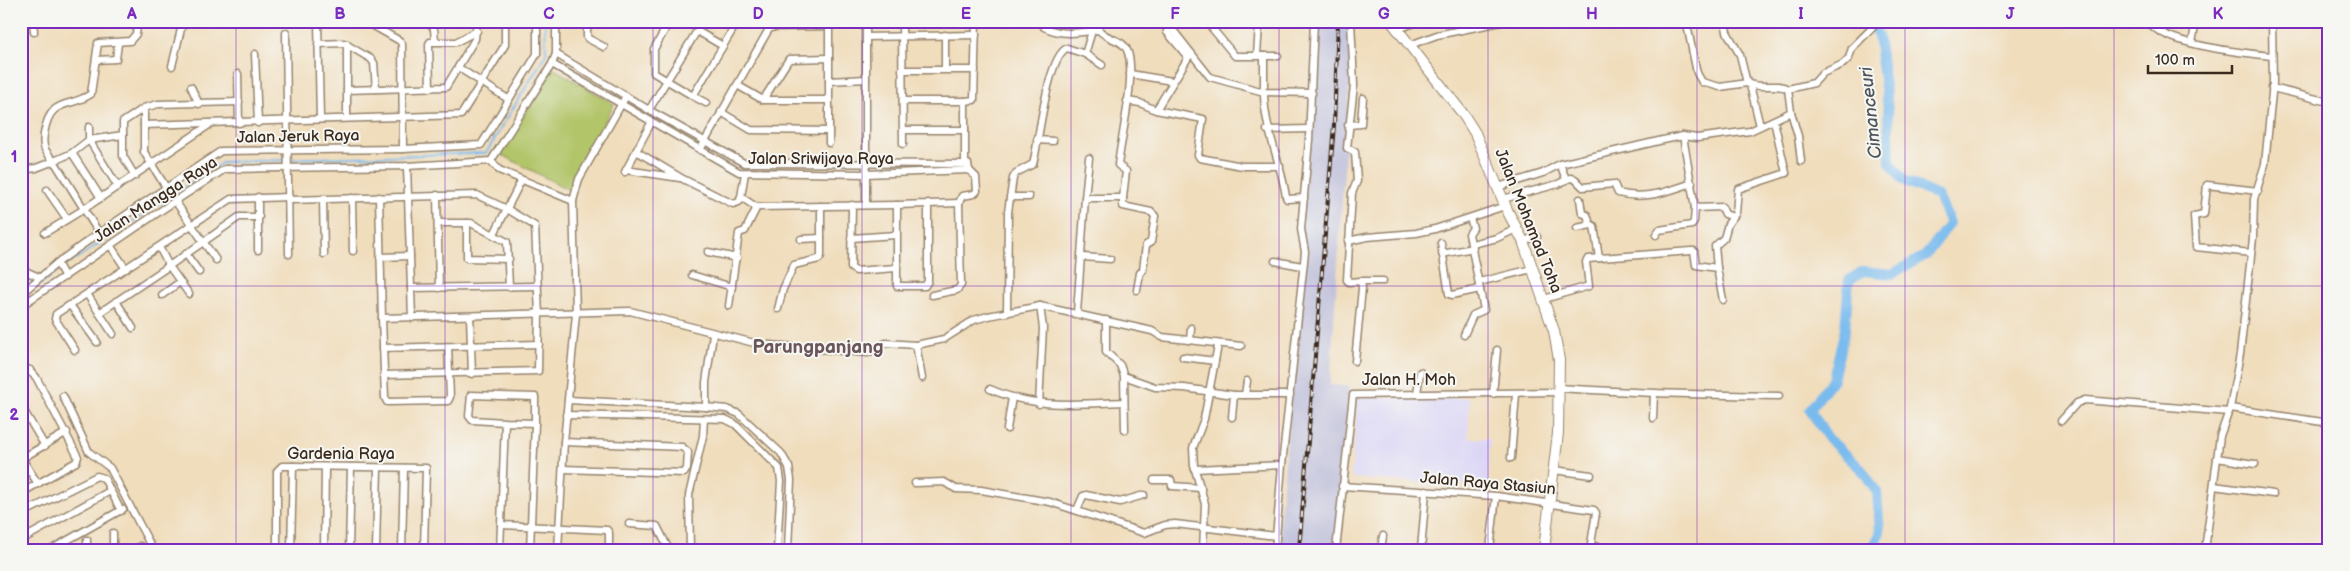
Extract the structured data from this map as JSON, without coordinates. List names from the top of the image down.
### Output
{
  "streets": {
    "main road": ["Jalan Mohamad Toha"],
    "street": [
      "Jalan Jeruk Raya",
      "Jalan Sriwijaya Raya",
      "Jalan Mangga Raya",
      "Jalan H. Moh",
      "Gardenia Raya",
      "Jalan Raya Stasiun"
    ]
  },
  "crossings": [
    ["Jalan Mohamad Toha", "Jalan H. Moh"],
    ["Jalan Mohamad Toha", "Jalan Raya Stasiun"],
    ["Jalan H. Moh", "Jalan Raya Stasiun"]
  ],
  "districts": ["Parungpanjang"],
  "water": ["Cimanceuri"],
  "scale_bar": "100 m",
  "grid": {
    "columns": [
      "A",
      "B",
      "C",
      "D",
      "E",
      "F",
      "G",
      "H",
      "I",
      "J",
      "K"
    ],
    "rows": ["1", "2"]
  }
}
